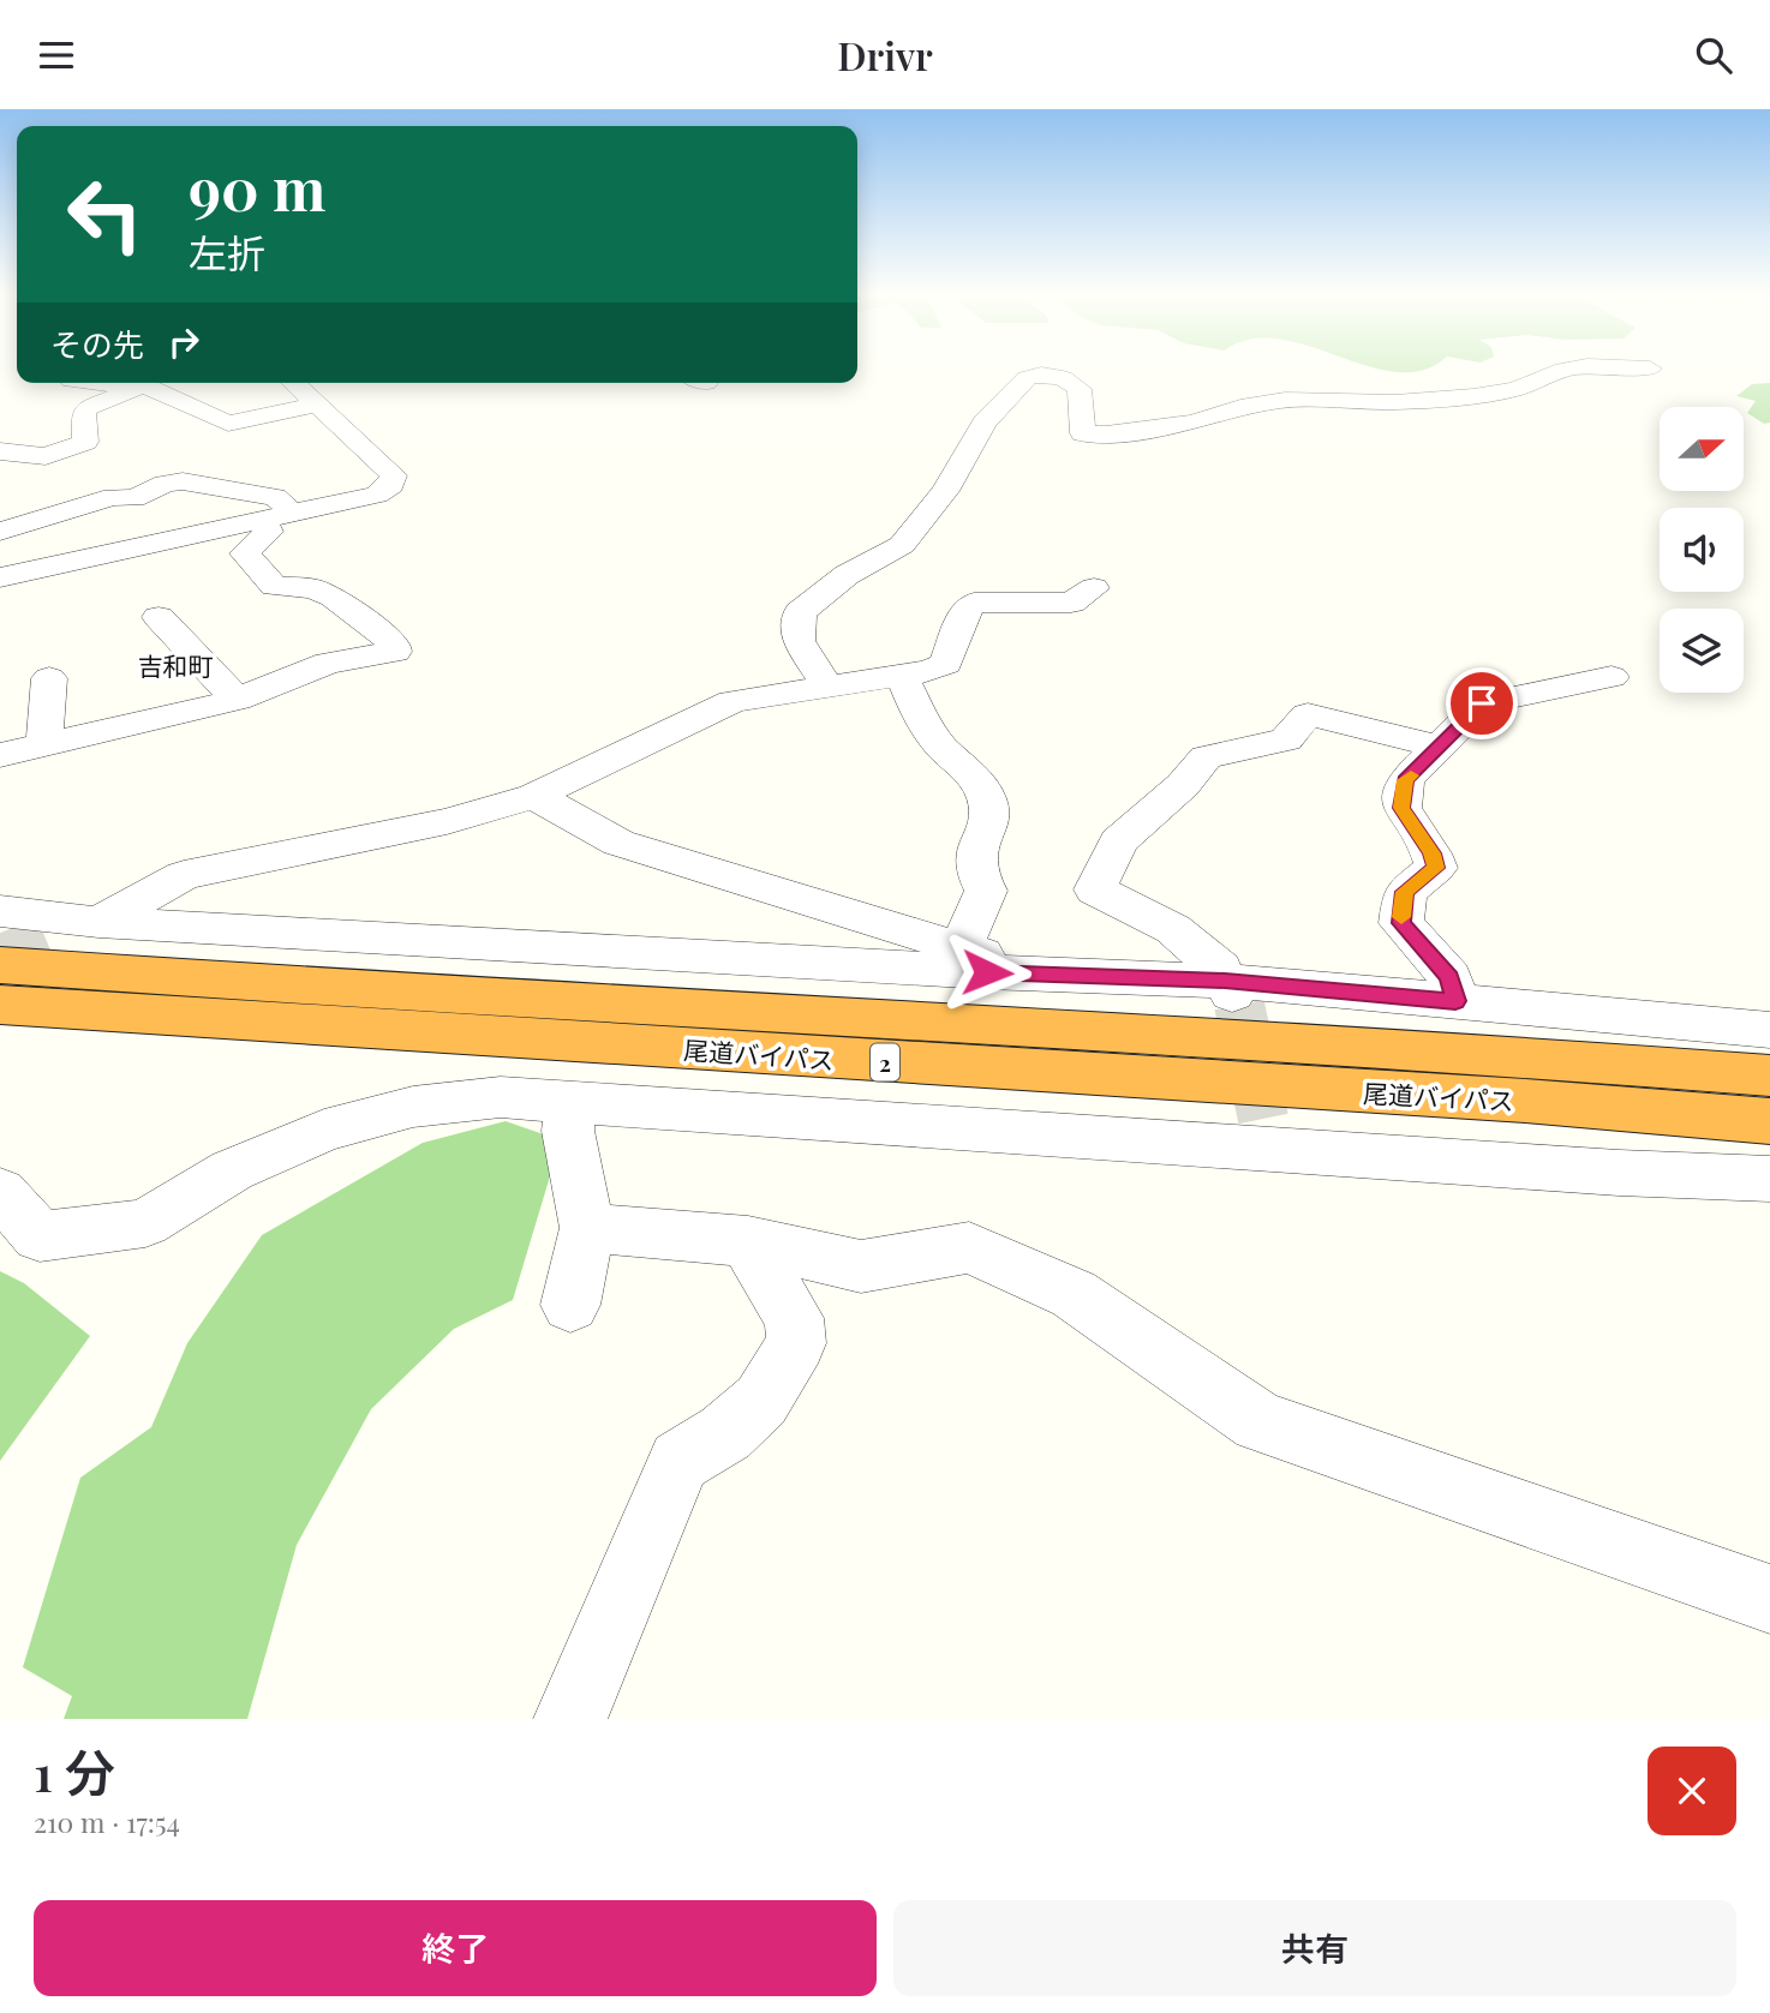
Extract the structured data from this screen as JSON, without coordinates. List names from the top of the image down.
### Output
{
  "streets": {
    "highway": ["尾道バイパス", "2"]
  },
  "districts": ["吉和町"],
  "north": "right",
  "page": {
    "header": "Drivr",
    "turn": ["90 m", "左折"],
    "then": "その先",
    "heading": ["1 分", "210 m · 17:54"],
    "buttons": ["終了", "共有"]
  }
}
